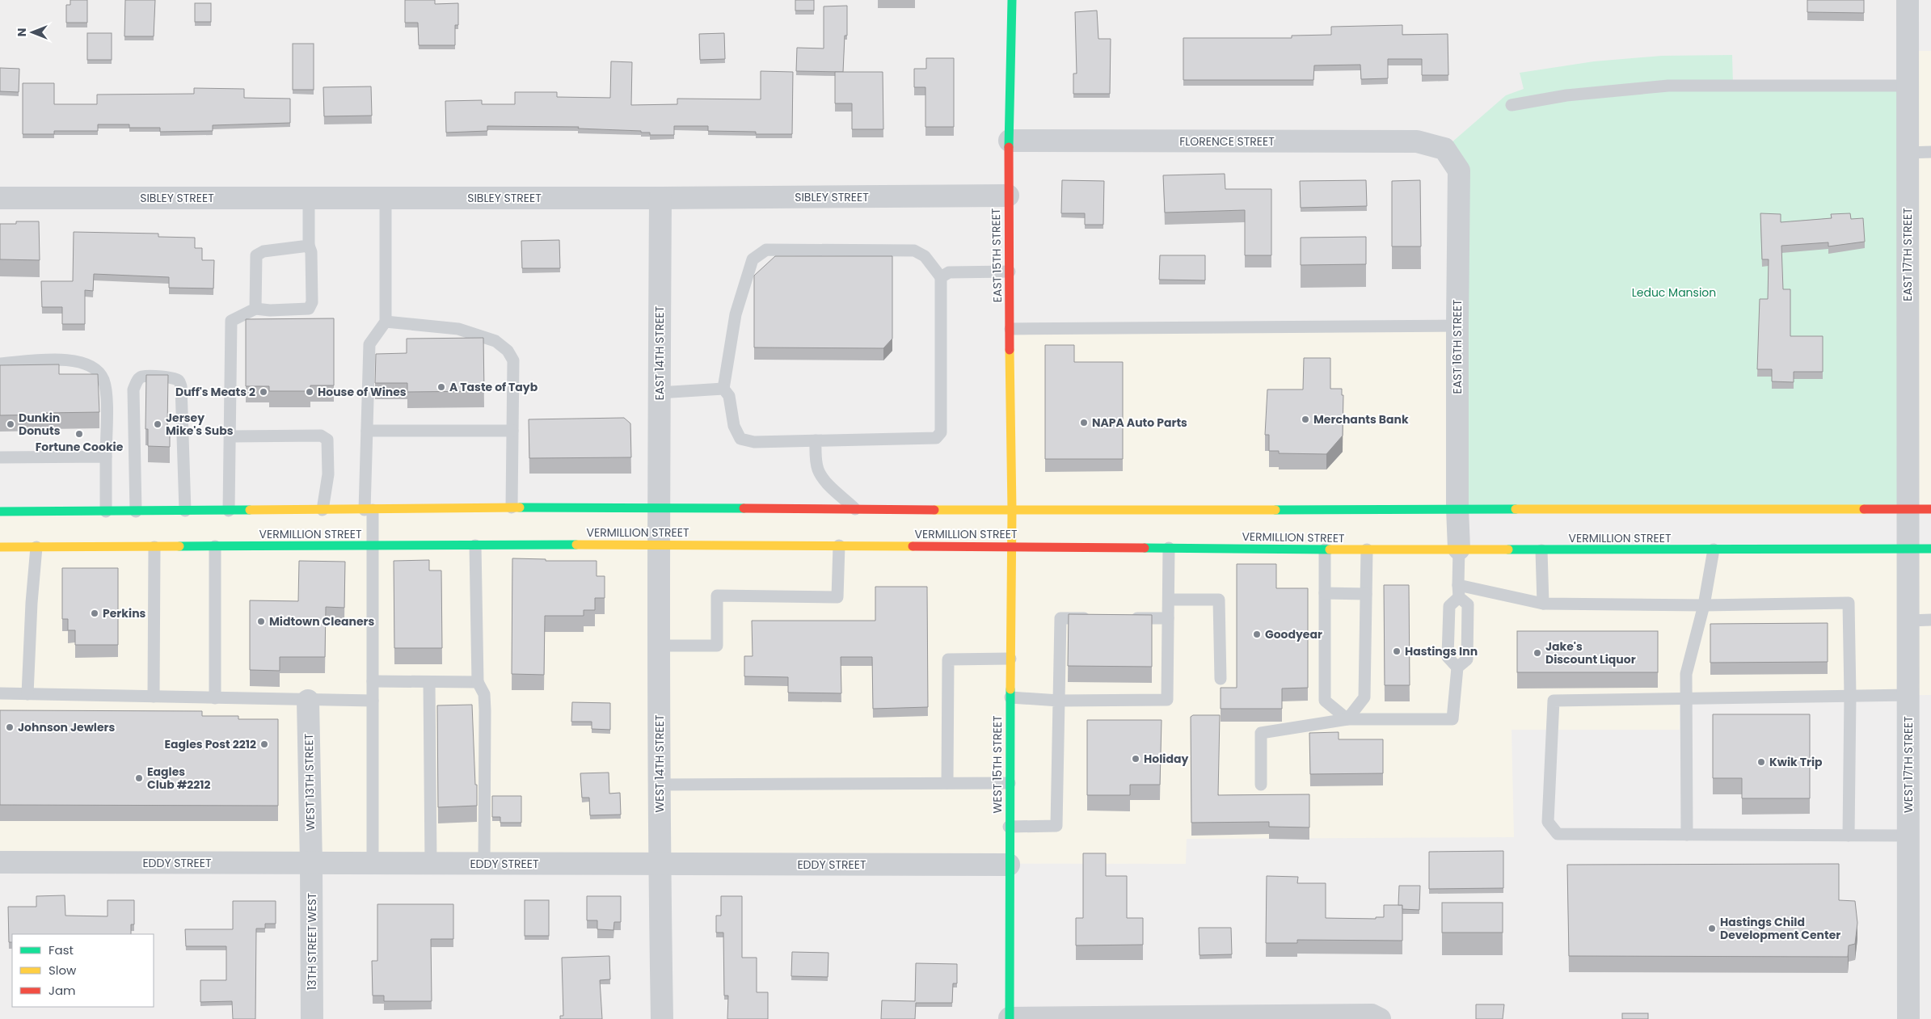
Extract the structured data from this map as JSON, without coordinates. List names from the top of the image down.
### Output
{
  "streets": {
    "main road": ["EAST 15TH STREET", "VERMILLION STREET", "WEST 15TH STREET"],
    "street": [
      "FLORENCE STREET",
      "SIBLEY STREET",
      "EAST 17TH STREET",
      "EAST 16TH STREET",
      "EAST 14TH STREET",
      "WEST 14TH STREET",
      "WEST 17TH STREET",
      "WEST 13TH STREET",
      "EDDY STREET",
      "13TH STREET WEST"
    ]
  },
  "crossings": [
    ["FLORENCE STREET", "EAST 15TH STREET"],
    ["FLORENCE STREET", "EAST 16TH STREET"],
    ["SIBLEY STREET", "EAST 15TH STREET"],
    ["SIBLEY STREET", "EAST 14TH STREET"],
    ["EAST 17TH STREET", "WEST 17TH STREET"],
    ["EAST 15TH STREET", "WEST 15TH STREET"],
    ["EAST 16TH STREET", "VERMILLION STREET"],
    ["EAST 14TH STREET", "WEST 14TH STREET"],
    ["VERMILLION STREET", "WEST 14TH STREET"],
    ["VERMILLION STREET", "WEST 15TH STREET"],
    ["VERMILLION STREET", "WEST 17TH STREET"],
    ["WEST 14TH STREET", "EDDY STREET"],
    ["WEST 15TH STREET", "EDDY STREET"],
    ["WEST 13TH STREET", "EDDY STREET"],
    ["WEST 13TH STREET", "13TH STREET WEST"],
    ["EDDY STREET", "13TH STREET WEST"]
  ],
  "parks": ["Leduc Mansion"],
  "places": [
    "A Taste of Tayb",
    "Duff's Meats 2",
    "House of Wines",
    "Merchants Bank",
    "NAPA Auto Parts",
    "Dunkin Donuts",
    "Jersey Mike's Subs",
    "Fortune Cookie",
    "Perkins",
    "Midtown Cleaners",
    "Goodyear",
    "Hastings Inn",
    "Jake's Discount Liquor",
    "Johnson Jewlers",
    "Eagles Post 2212",
    "Holiday",
    "Kwik Trip",
    "Eagles Club #2212",
    "Hastings Child Development Center"
  ],
  "legend": ["Fast", "Slow", "Jam"],
  "north": "left"
}
